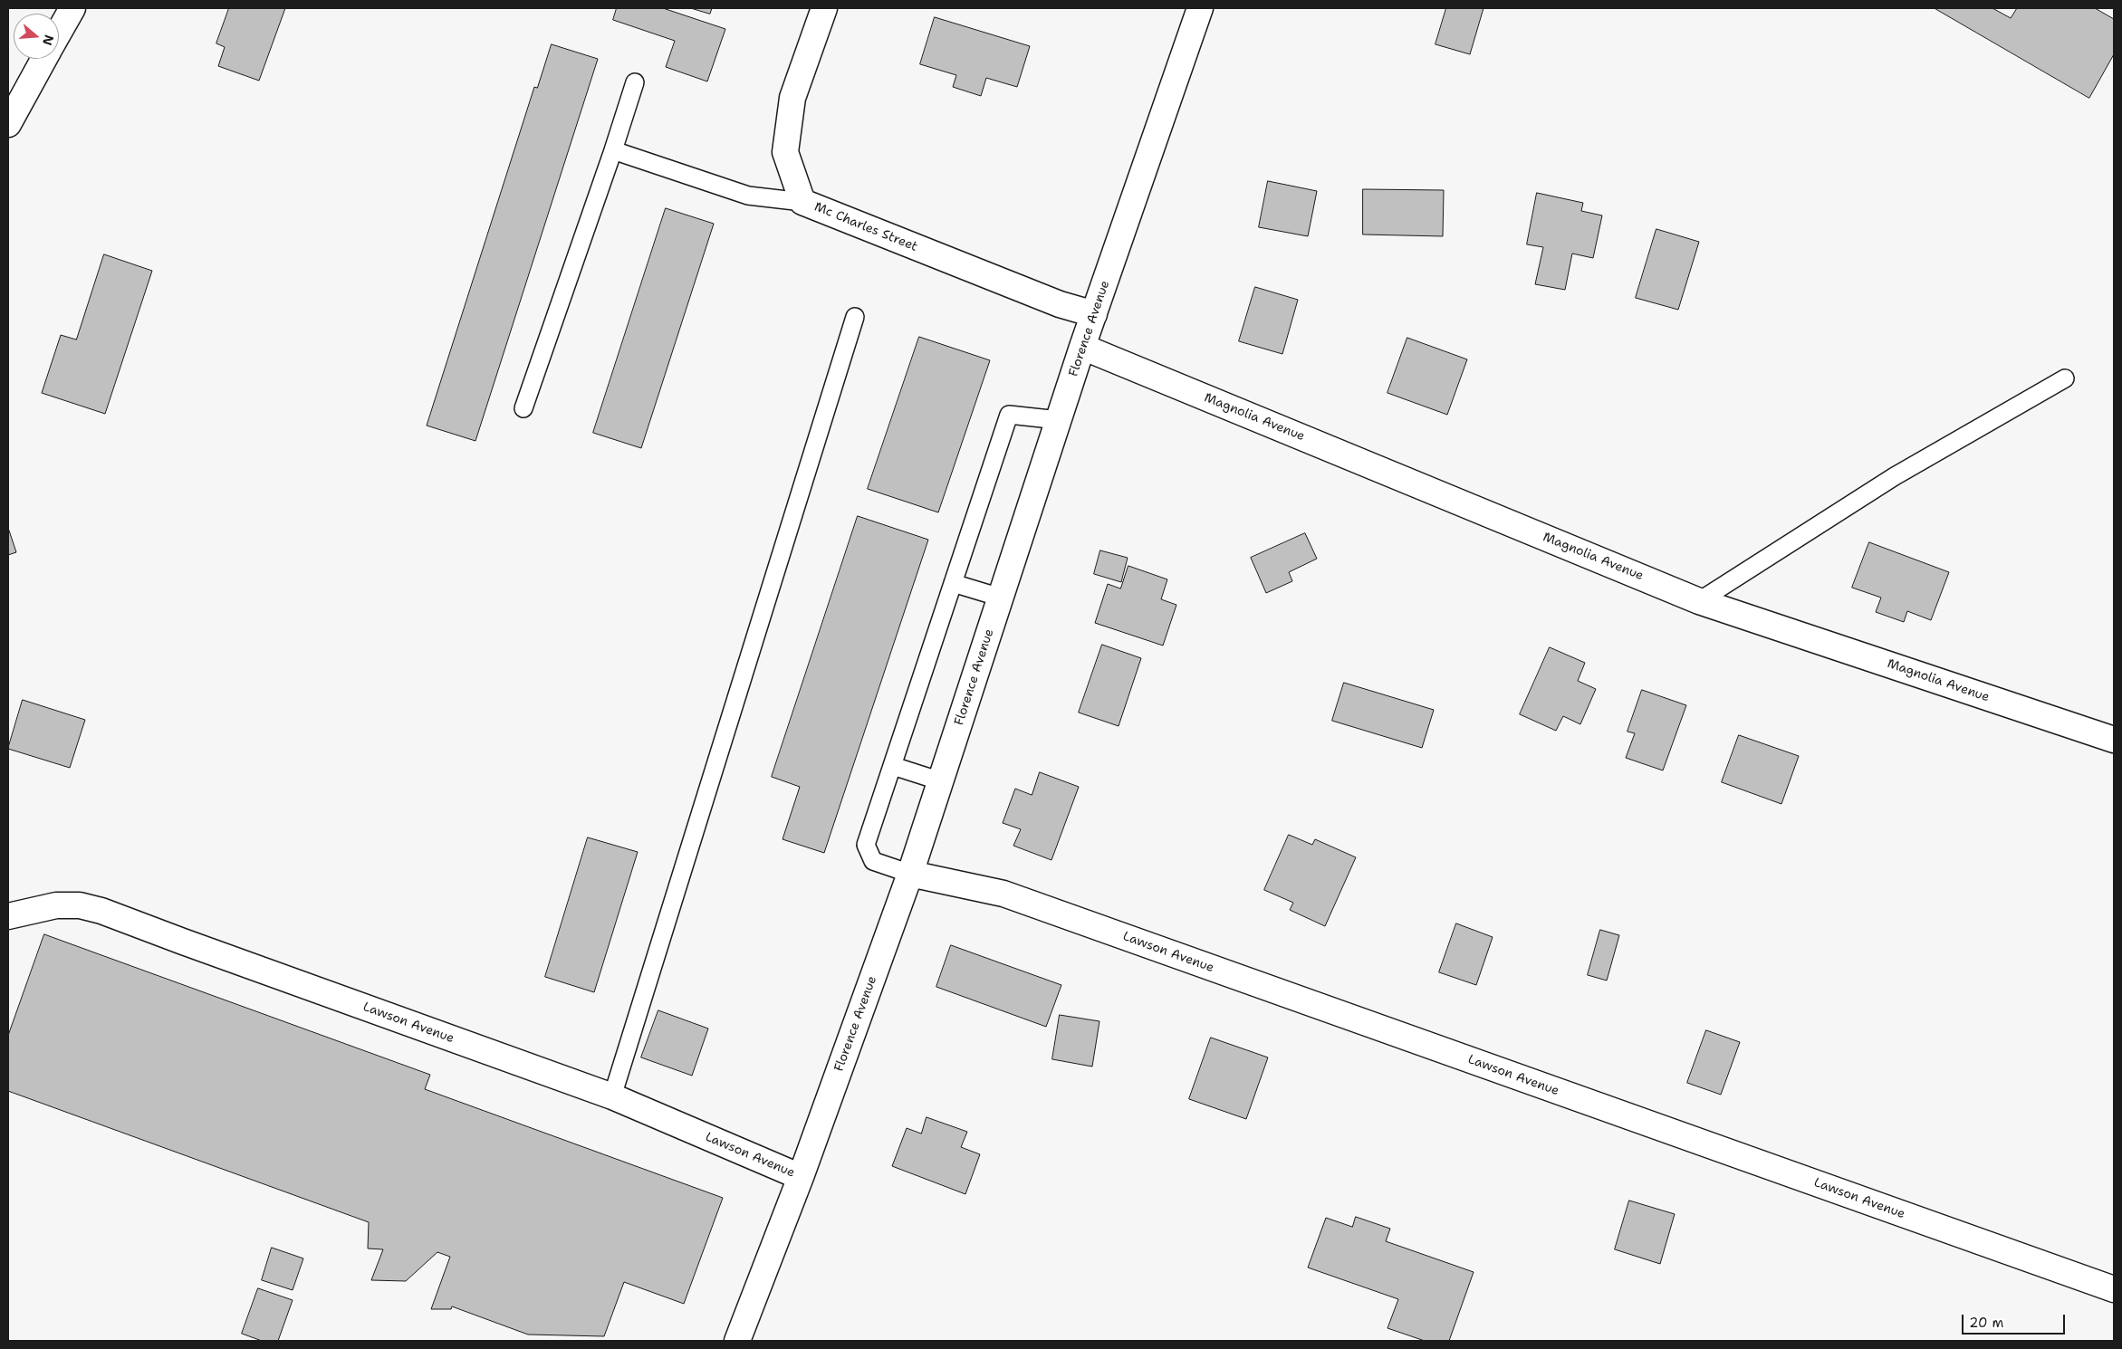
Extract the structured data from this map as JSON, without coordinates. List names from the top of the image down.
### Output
{
  "streets": {
    "street": [
      "Mc Charles Street",
      "Florence Avenue",
      "Magnolia Avenue",
      "Lawson Avenue"
    ]
  },
  "crossings": [
    ["Mc Charles Street", "Florence Avenue"],
    ["Florence Avenue", "Magnolia Avenue"],
    ["Florence Avenue", "Lawson Avenue"]
  ],
  "scale_bar": "20 m",
  "north": "right"
}
